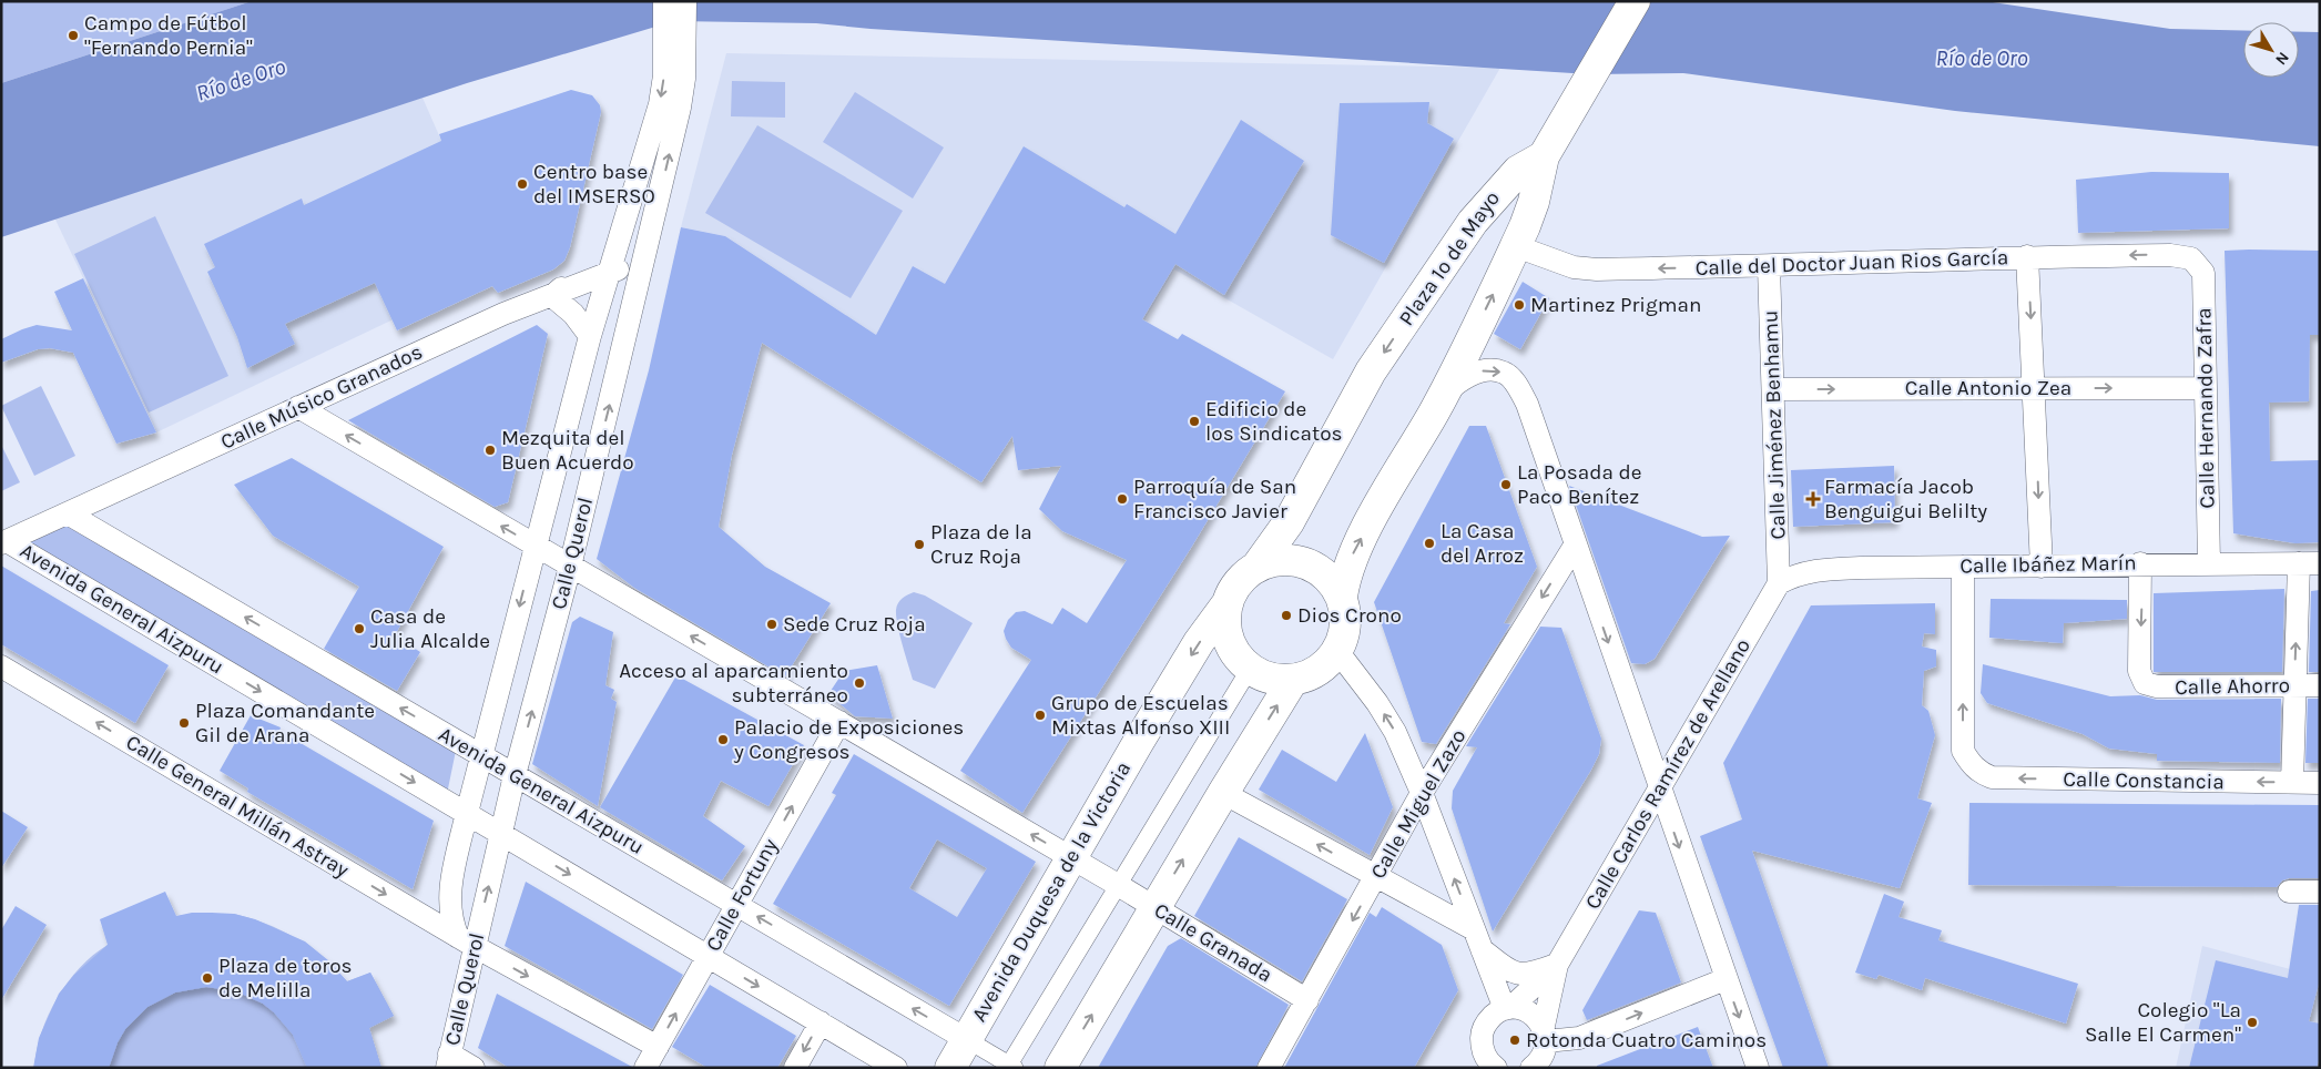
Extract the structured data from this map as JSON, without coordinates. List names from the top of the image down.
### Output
{
  "streets": {
    "main road": ["Plaza 1º de Mayo", "Avenida Duquesa de la Victoria"],
    "street": [
      "Calle del Doctor Juan Rios García",
      "Calle Antonio Zea",
      "Calle Músico Granados",
      "Calle Hernando Zafra",
      "Calle Jiménez Benhamu",
      "Calle Querol",
      "Calle Ibáñez Marín",
      "Avenida General Aizpuru",
      "Calle Ahorro",
      "Calle Carlos Ramírez de Arellano",
      "Calle Constancia",
      "Calle Miguel Zazo",
      "Calle General Millán Astray",
      "Calle Fortuny",
      "Calle Granada"
    ]
  },
  "crossings": [
    ["Plaza 1º de Mayo", "Calle del Doctor Juan Rios García"],
    ["Plaza 1º de Mayo", "Avenida Duquesa de la Victoria"],
    ["Calle del Doctor Juan Rios García", "Calle Hernando Zafra"],
    ["Calle del Doctor Juan Rios García", "Calle Jiménez Benhamu"],
    ["Calle Antonio Zea", "Calle Hernando Zafra"],
    ["Calle Antonio Zea", "Calle Jiménez Benhamu"],
    ["Calle Músico Granados", "Calle Querol"],
    ["Calle Músico Granados", "Avenida General Aizpuru"],
    ["Calle Músico Granados", "Calle Granada"],
    ["Calle Hernando Zafra", "Calle Ibáñez Marín"],
    ["Calle Jiménez Benhamu", "Calle Ibáñez Marín"],
    ["Calle Jiménez Benhamu", "Calle Carlos Ramírez de Arellano"],
    ["Calle Querol", "Avenida General Aizpuru"],
    ["Calle Querol", "Calle General Millán Astray"],
    ["Calle Querol", "Calle Granada"],
    ["Calle Ibáñez Marín", "Calle Ahorro"],
    ["Calle Ibáñez Marín", "Calle Carlos Ramírez de Arellano"],
    ["Calle Ibáñez Marín", "Calle Constancia"],
    ["Avenida General Aizpuru", "Avenida Duquesa de la Victoria"],
    ["Avenida General Aizpuru", "Calle Fortuny"],
    ["Calle Miguel Zazo", "Calle Granada"],
    ["Calle General Millán Astray", "Calle Fortuny"],
    ["Avenida Duquesa de la Victoria", "Calle Granada"],
    ["Calle Fortuny", "Calle Granada"]
  ],
  "one_way": [
    "Calle del Doctor Juan Rios García",
    "Calle Antonio Zea",
    "Calle Miguel Zazo",
    "Calle Fortuny",
    "Calle Granada"
  ],
  "water": ["Río de Oro"],
  "places": {
    "other": [
      "Campo de Fútbol \"Fernando Pernia\"",
      "Centro base del IMSERSO",
      "Martinez Prigman",
      "Edificio de los Sindicatos",
      "Mezquita del Buen Acuerdo",
      "La Posada de Paco Benítez",
      "Parroquía de San Francisco Javier",
      "La Casa del Arroz",
      "Plaza de la Cruz Roja",
      "Dios Crono",
      "Sede Cruz Roja",
      "Casa de Julia Alcalde",
      "Acceso al aparcamiento subterráneo",
      "Grupo de Escuelas Mixtas Alfonso XIII",
      "Plaza Comandante Gil de Arana",
      "Palacio de Exposiciones y Congresos",
      "Plaza de toros de Melilla",
      "Colegio \"La Salle El Carmen\"",
      "Rotonda Cuatro Caminos"
    ],
    "health": ["Farmacía Jacob Benguigui Belilty"]
  },
  "north": "bottom right"
}
